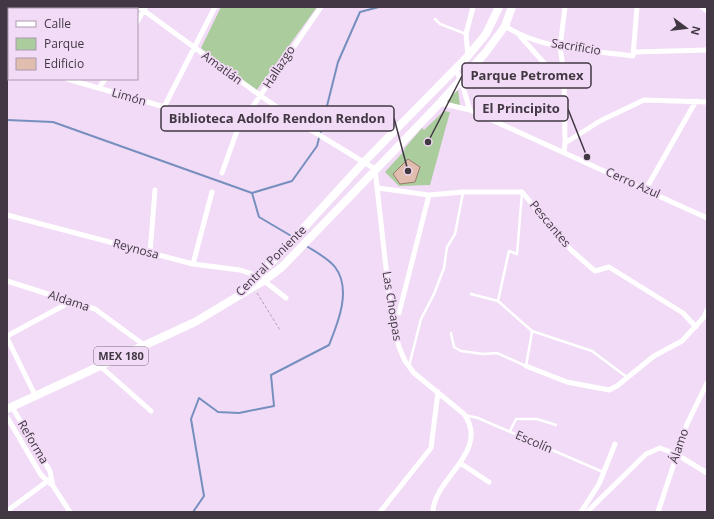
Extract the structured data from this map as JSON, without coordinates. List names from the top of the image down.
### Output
{
  "streets": {
    "main road": ["Central Poniente", "MEX 180"],
    "street": [
      "Sacrificio",
      "Hallazgo",
      "Amatlán",
      "Limón",
      "Cerro Azul",
      "Pescantes",
      "Reynosa",
      "Aldama",
      "Las Choapas",
      "Reforma",
      "Álamo"
    ],
    "lane": ["Escolín"]
  },
  "crossings": [
    ["Sacrificio", "Central Poniente"],
    ["Hallazgo", "Amatlán"],
    ["Hallazgo", "Limón"],
    ["Amatlán", "Central Poniente"],
    ["Cerro Azul", "Central Poniente"],
    ["Pescantes", "Las Choapas"],
    ["Reynosa", "Central Poniente"],
    ["Central Poniente", "Las Choapas"],
    ["Central Poniente", "MEX 180"],
    ["Aldama", "MEX 180"],
    ["Las Choapas", "Escolín"],
    ["MEX 180", "Reforma"]
  ],
  "places": ["Parque Petromex", "El Principito", "Biblioteca Adolfo Rendon Rendon"],
  "legend": ["Calle", "Parque", "Edificio"],
  "north": "right"
}
